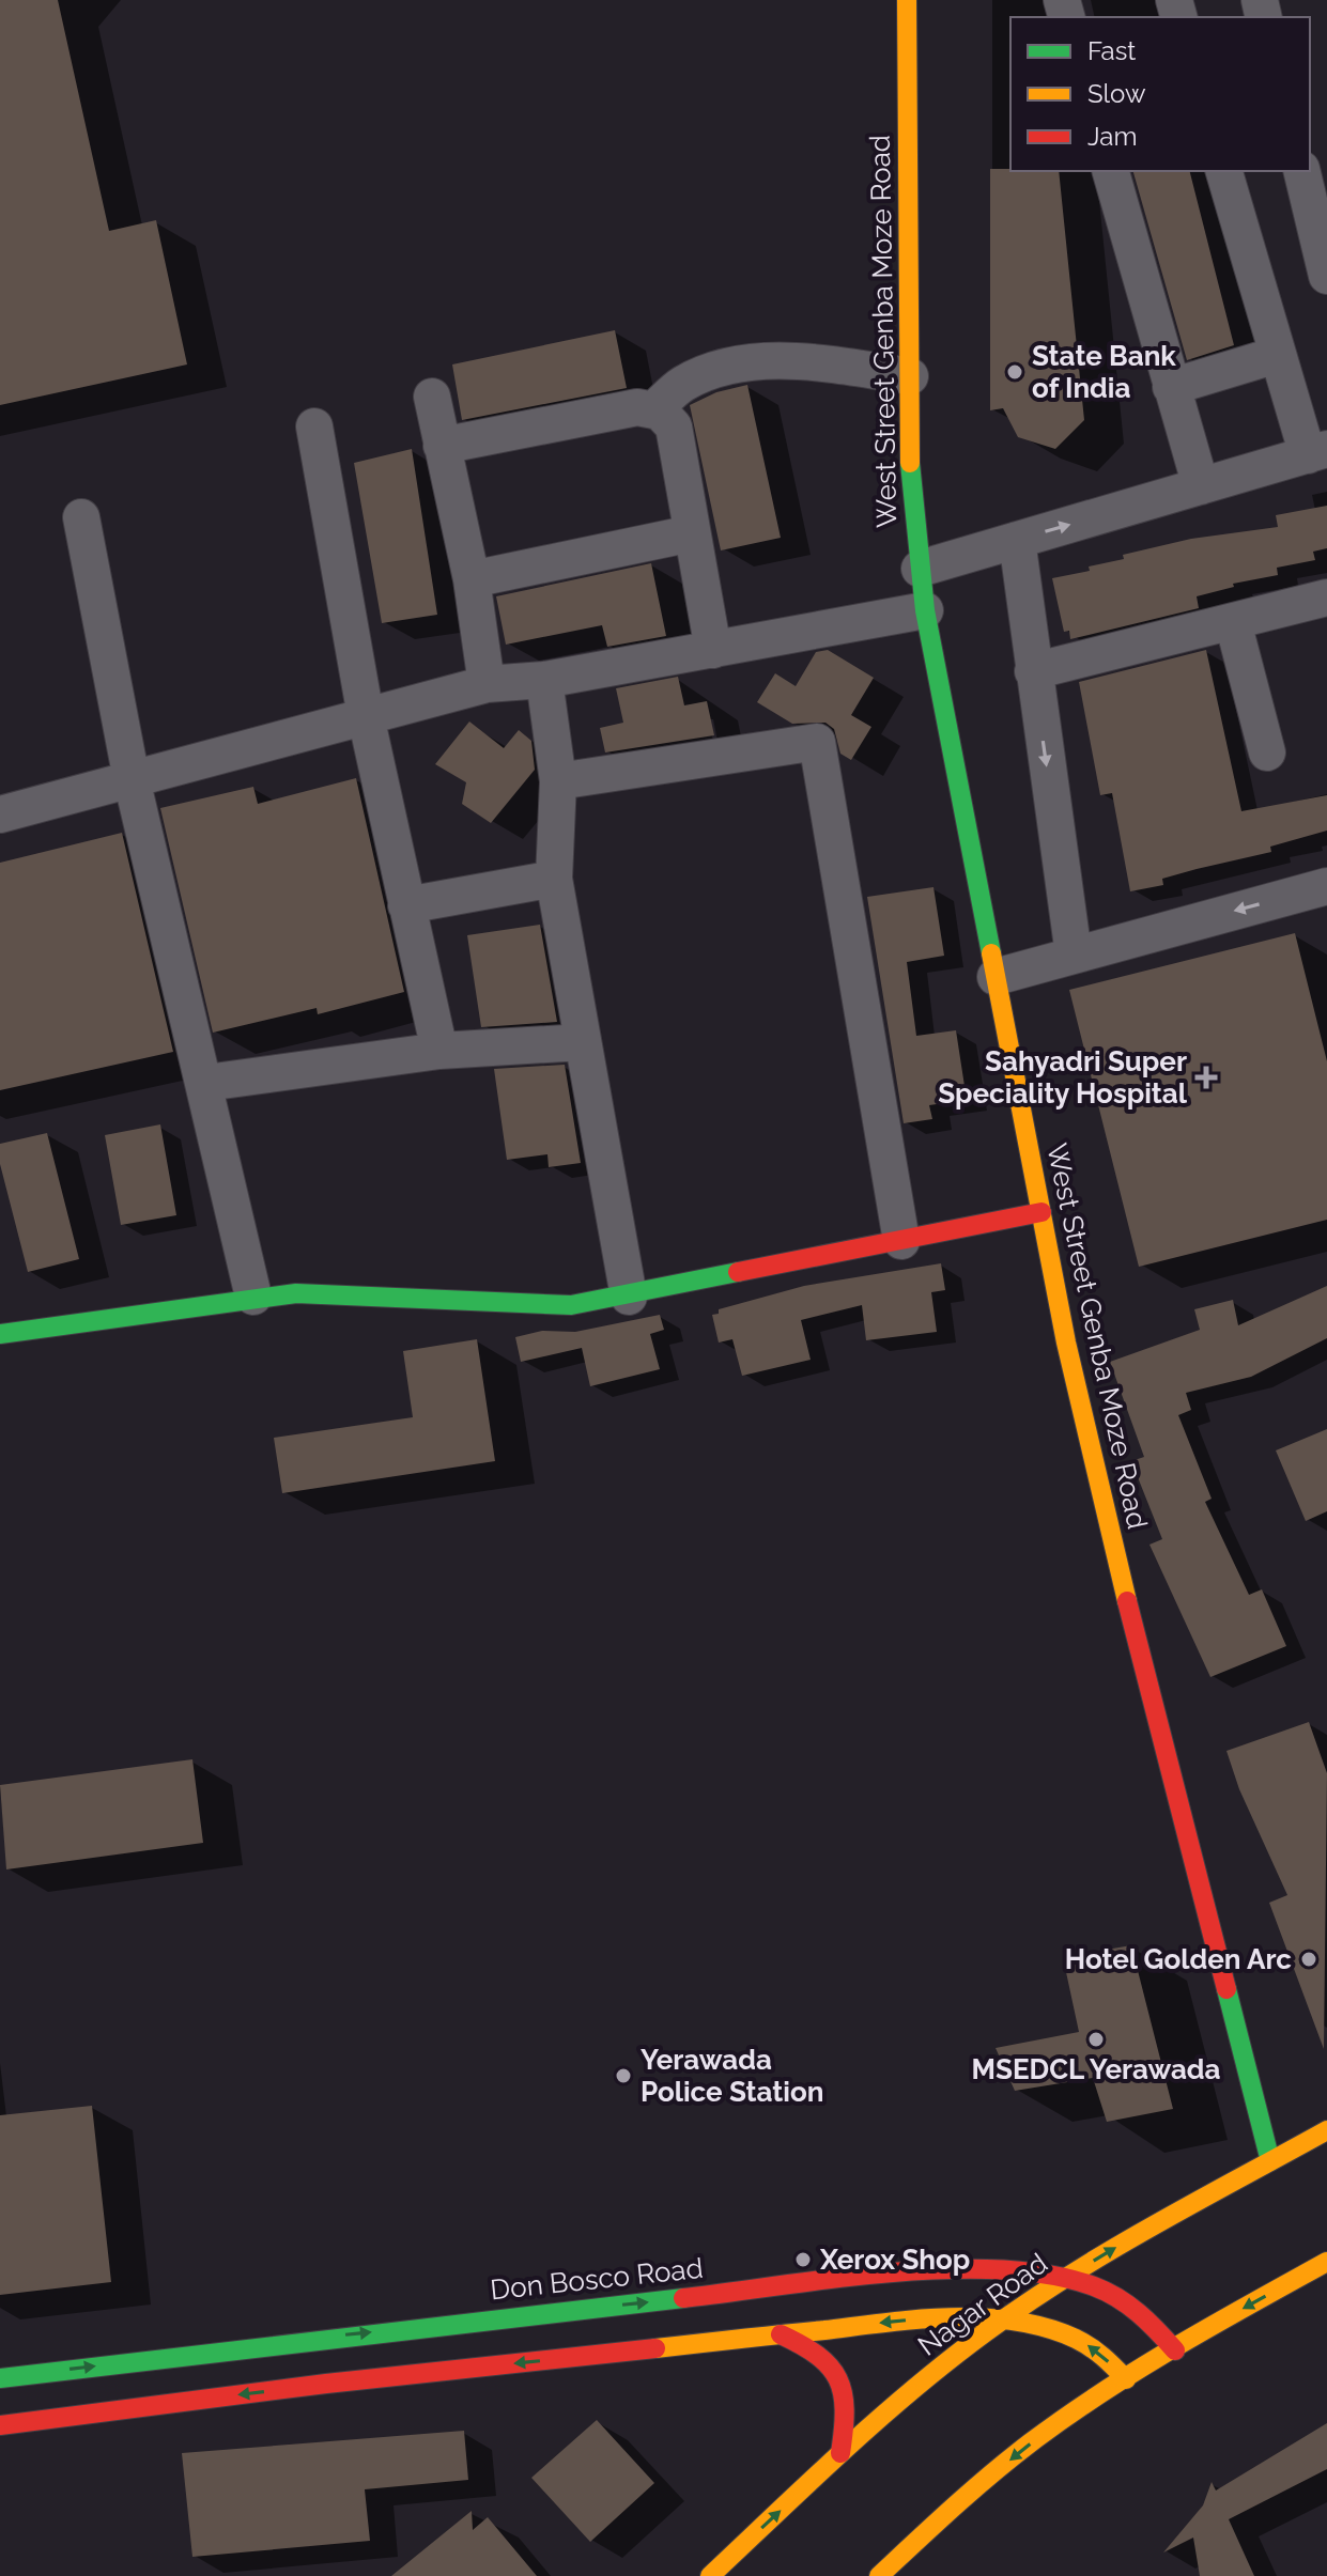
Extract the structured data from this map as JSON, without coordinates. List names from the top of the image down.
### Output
{
  "streets": {
    "main road": ["West Street Genba Moze Road", "Don Bosco Road", "Nagar Road"]
  },
  "crossings": [
    ["West Street Genba Moze Road", "Nagar Road"],
    ["Don Bosco Road", "Nagar Road"]
  ],
  "places": {
    "other": [
      "State Bank of India",
      "Hotel Golden Arc",
      "MSEDCL Yerawada",
      "Yerawada Police Station",
      "Xerox Shop"
    ],
    "health": ["Sahyadri Super Speciality Hospital"]
  },
  "legend": ["Fast", "Slow", "Jam"]
}
